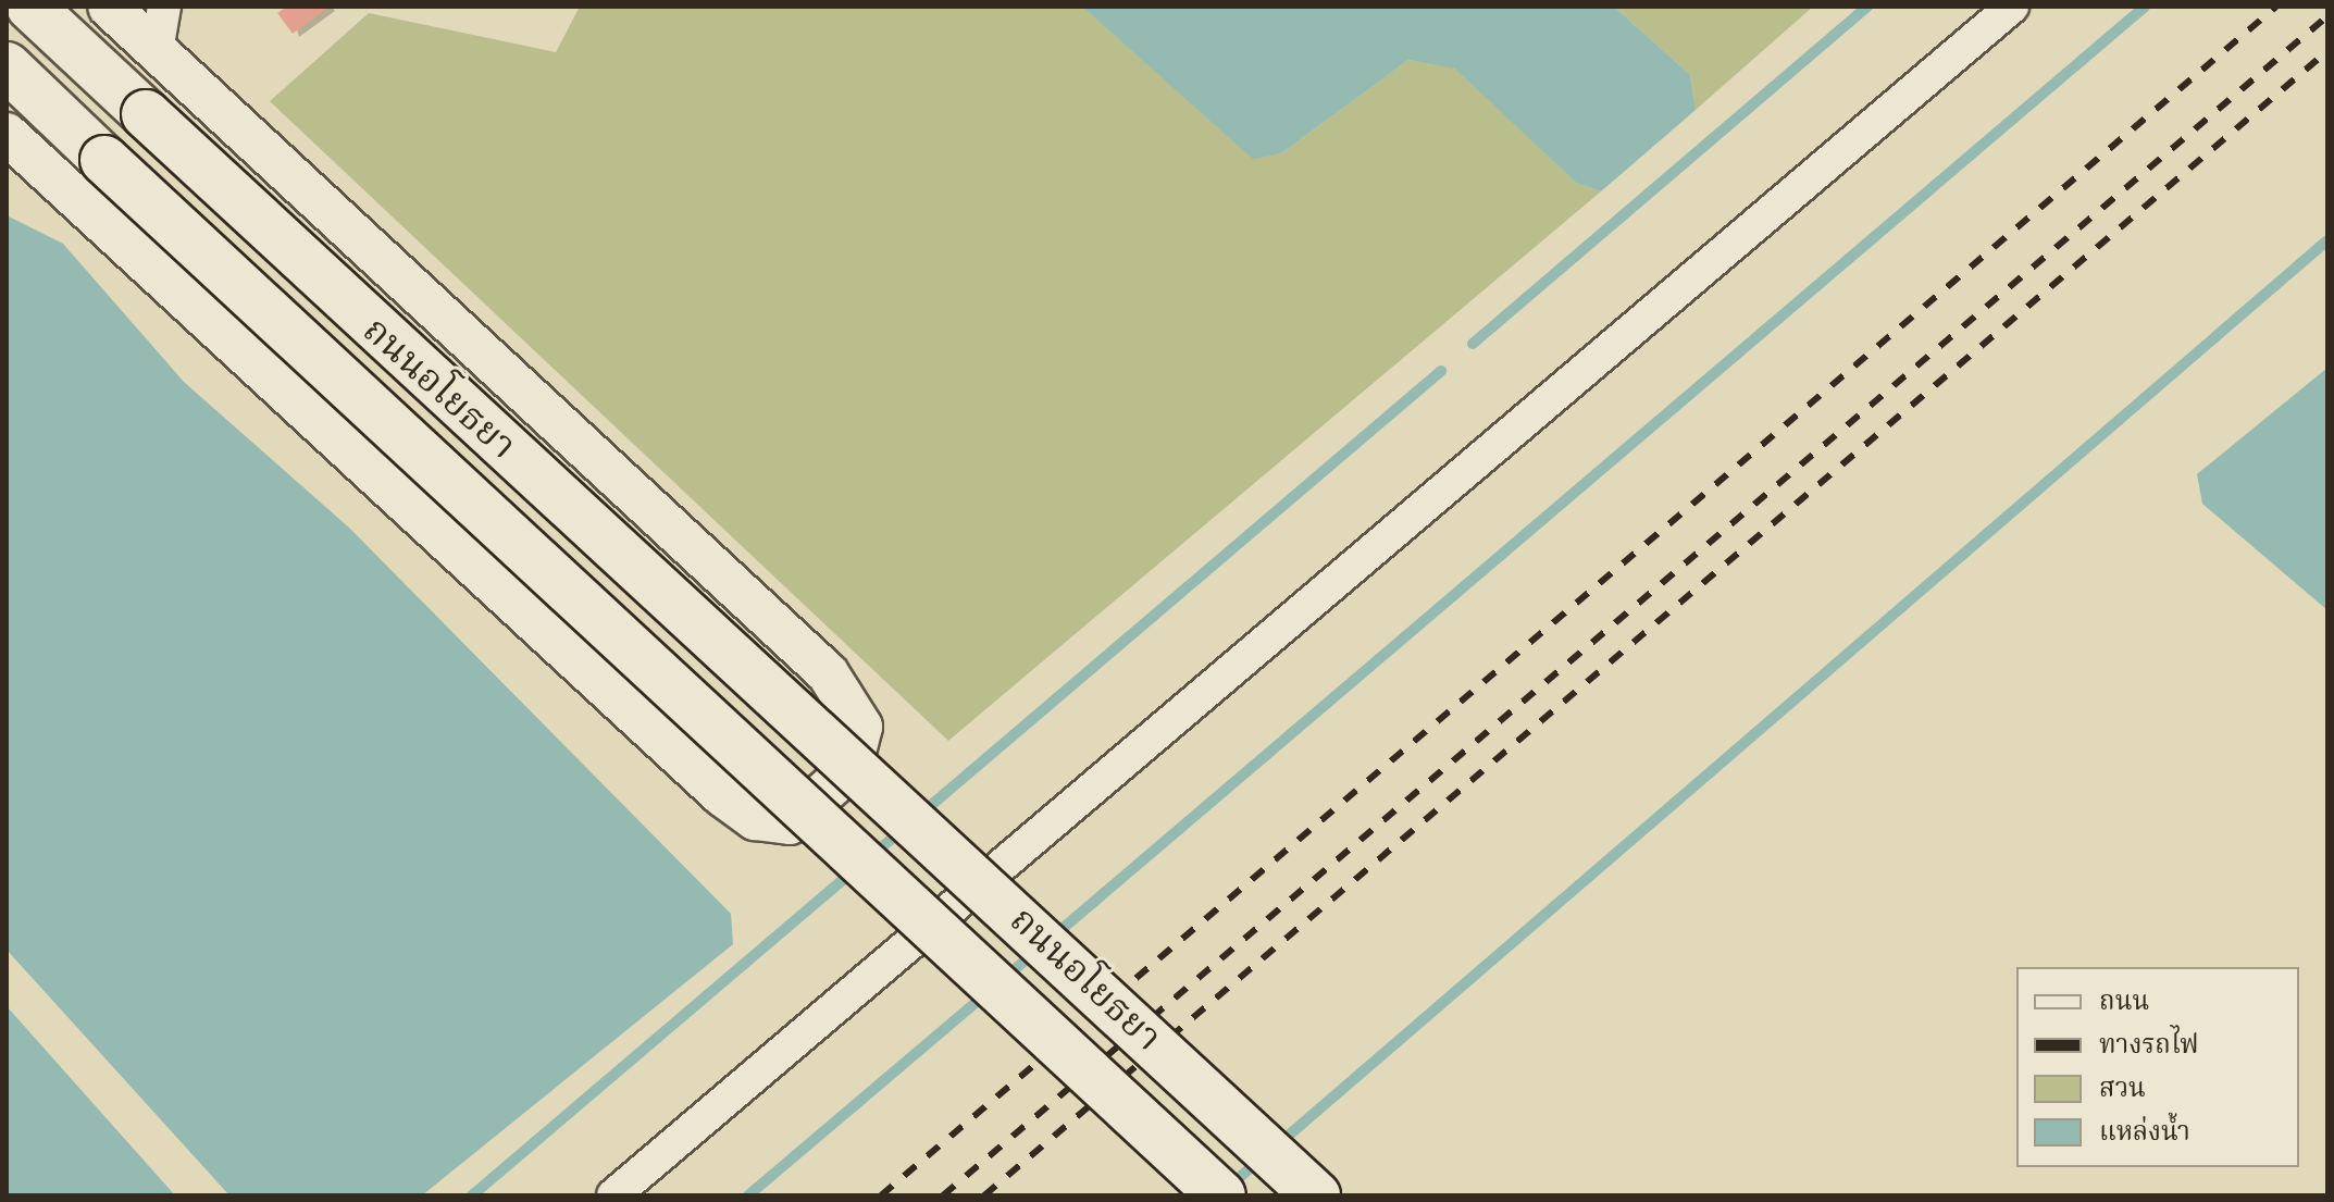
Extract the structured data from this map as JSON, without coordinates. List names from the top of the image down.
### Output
{
  "streets": {
    "main road": ["ถนนอโยธยา"]
  },
  "legend": [
    "ถนน",
    "ทางรถไฟ",
    "สวน",
    "แหล่งน้ำ"
  ]
}
